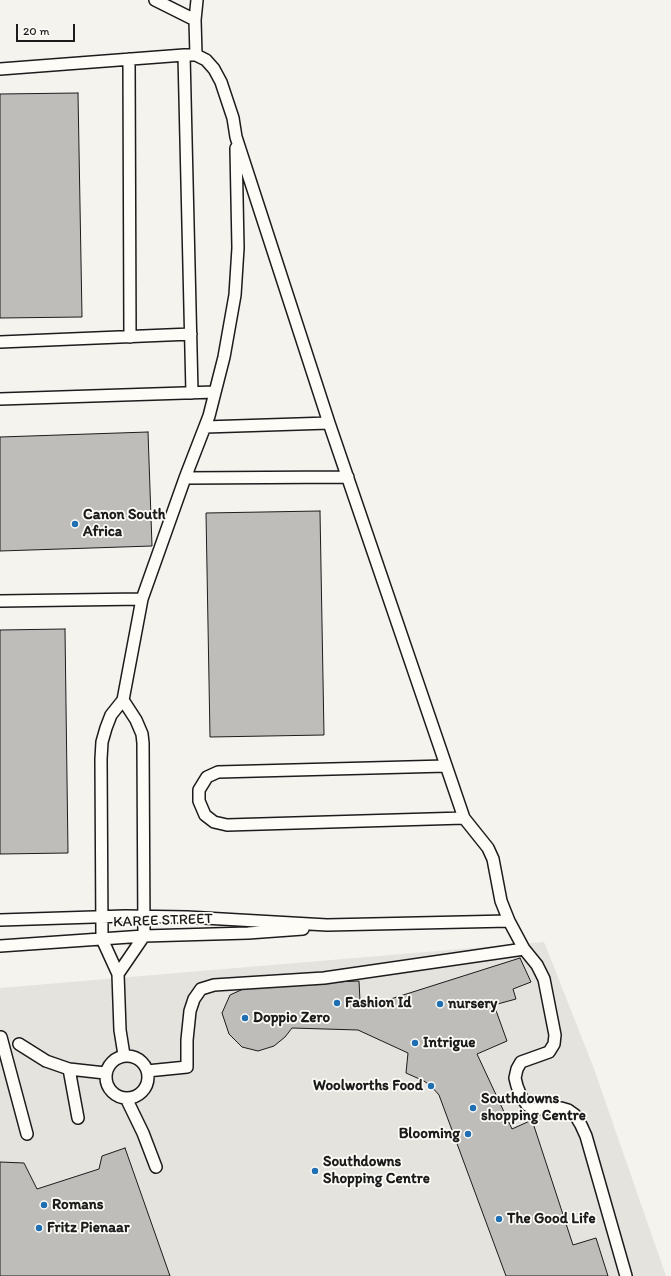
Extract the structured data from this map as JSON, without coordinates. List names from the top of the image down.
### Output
{
  "streets": {
    "lane": ["KAREE STREET"]
  },
  "places": [
    "Canon South Africa",
    "Fashion Id",
    "nursery",
    "Doppio Zero",
    "Intrigue",
    "Woolworths Food",
    "Southdowns shopping Centre",
    "Blooming",
    "Southdowns Shopping Centre",
    "Romans",
    "The Good Life",
    "Fritz Pienaar"
  ],
  "scale_bar": "20 m"
}
